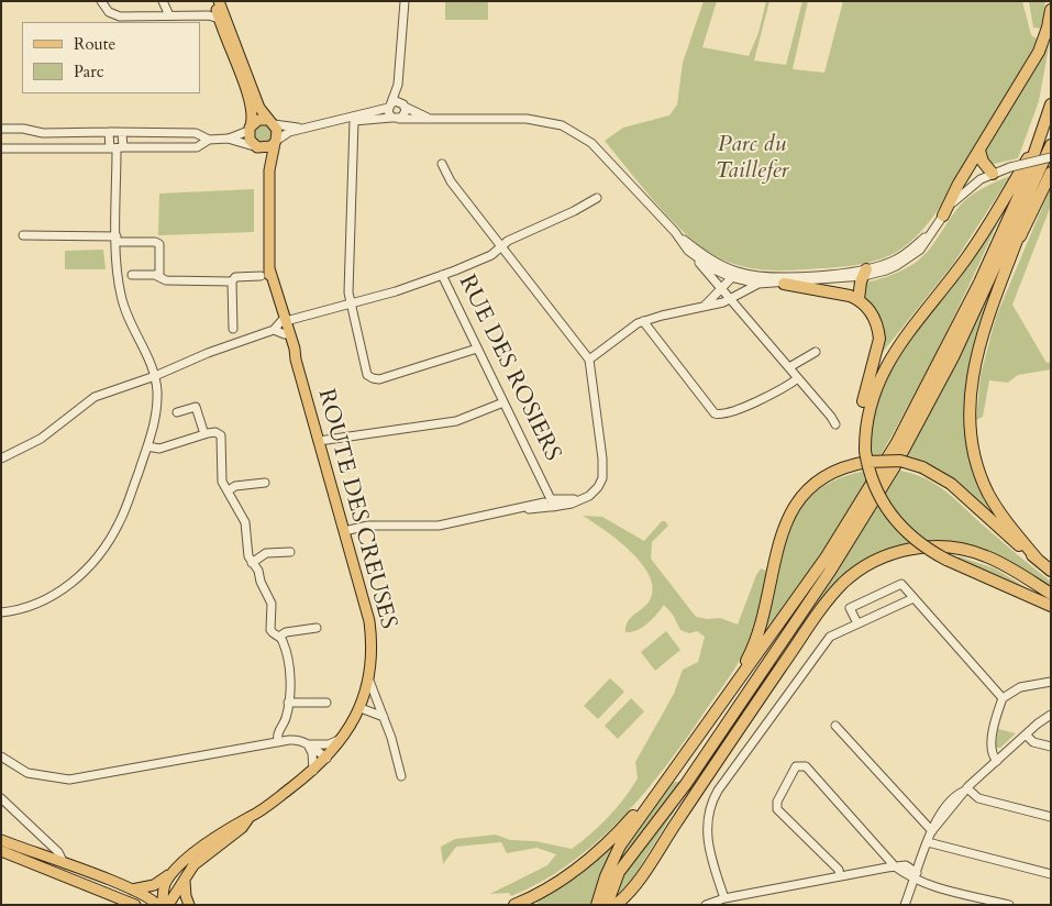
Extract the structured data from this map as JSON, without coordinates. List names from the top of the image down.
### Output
{
  "streets": {
    "main road": ["ROUTE DES CREUSES"],
    "street": ["RUE DES ROSIERS"]
  },
  "parks": ["Parc du Taillefer"],
  "legend": ["Route", "Parc"]
}
